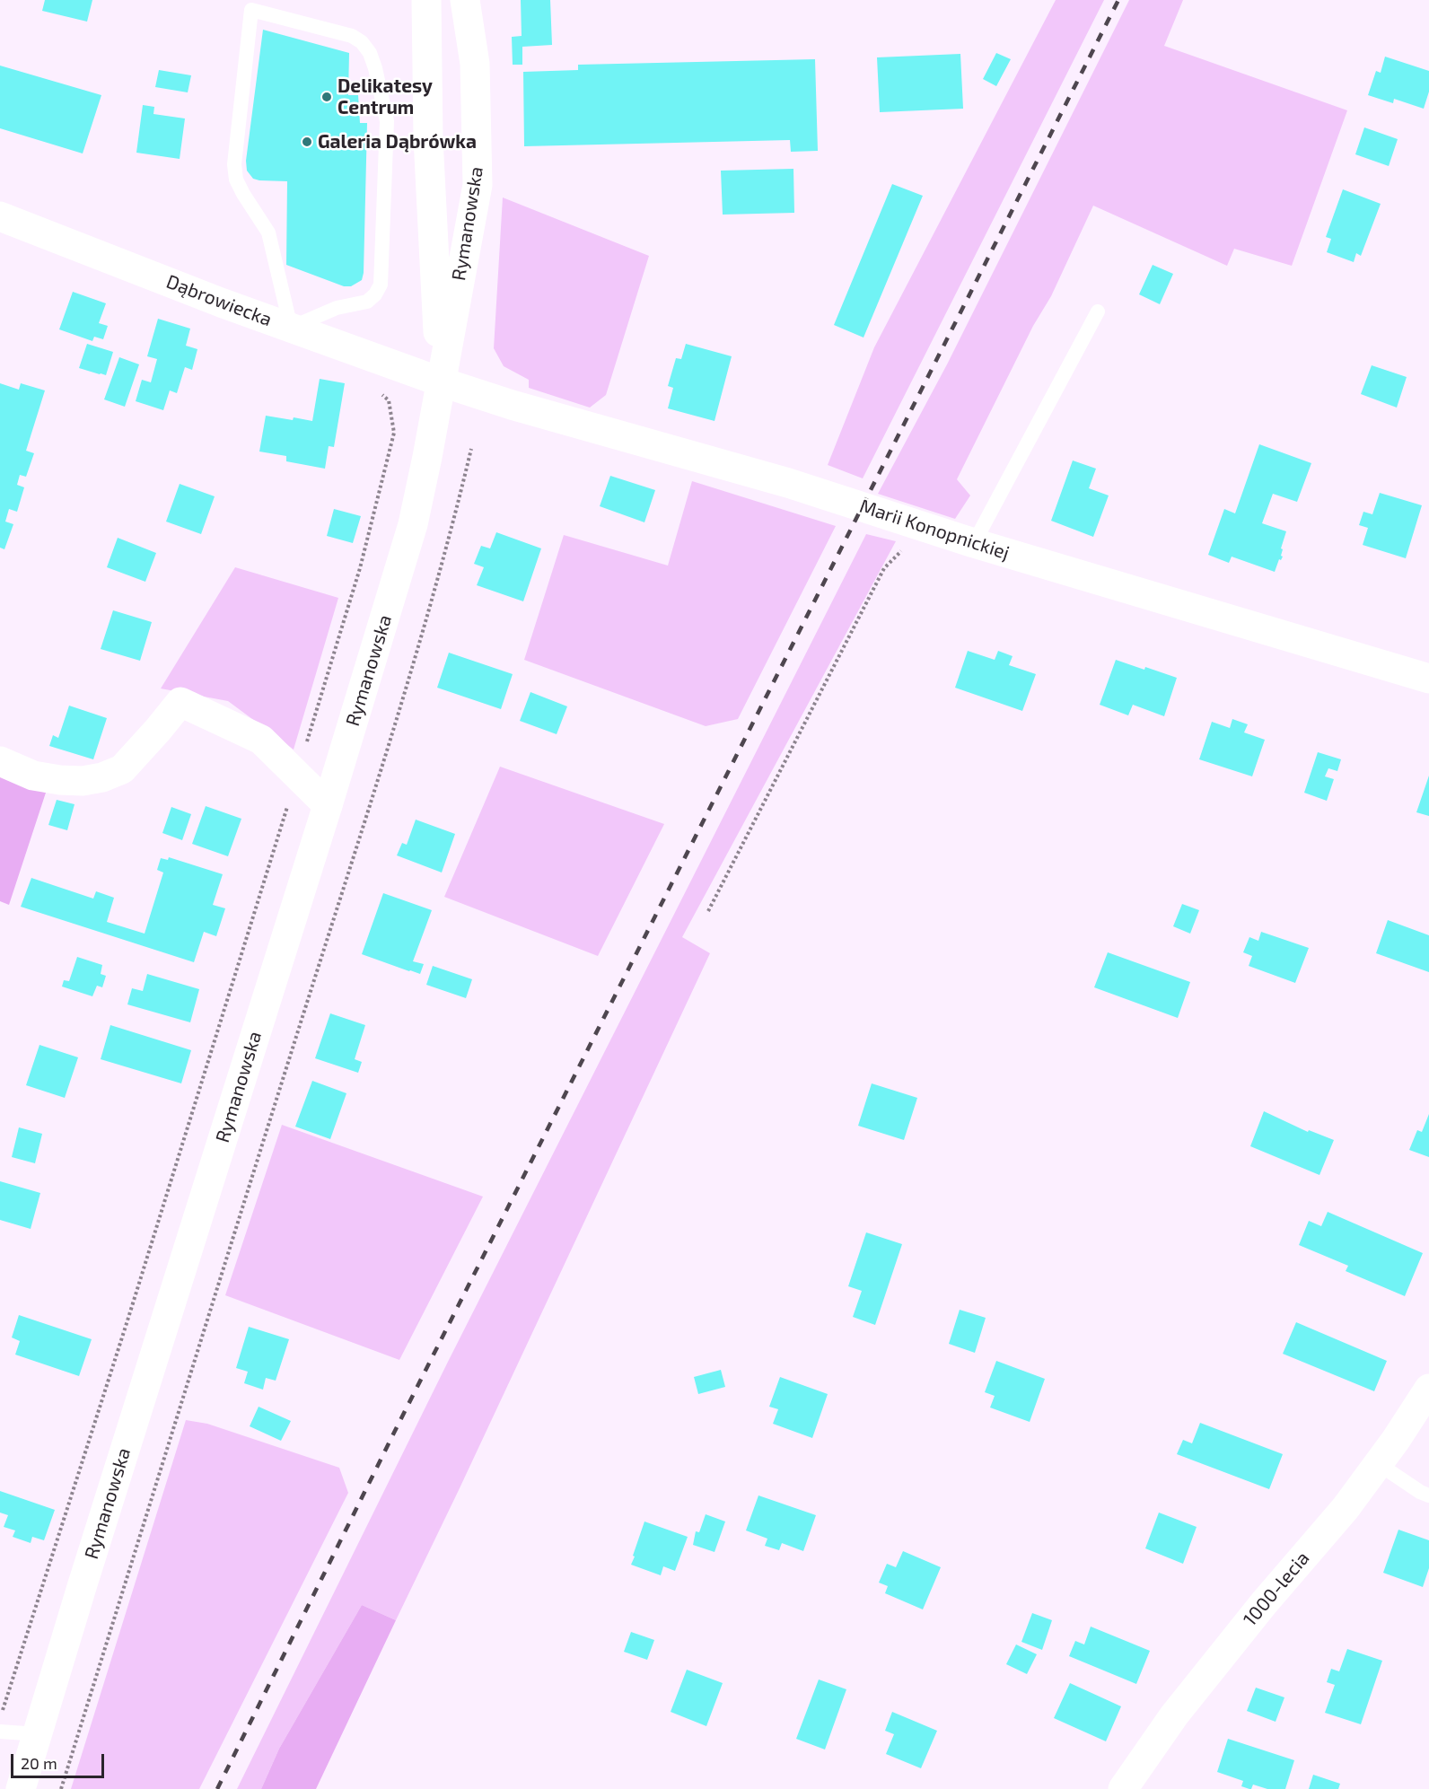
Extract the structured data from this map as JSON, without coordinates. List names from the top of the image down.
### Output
{
  "streets": {
    "street": [
      "Rymanowska",
      "Dąbrowiecka",
      "Marii Konopnickiej",
      "1000-lecia"
    ]
  },
  "crossings": [
    ["Rymanowska", "Dąbrowiecka"],
    ["Rymanowska", "Marii Konopnickiej"],
    ["Dąbrowiecka", "Marii Konopnickiej"]
  ],
  "places": ["Delikatesy Centrum", "Galeria Dąbrówka"],
  "scale_bar": "20 m"
}
